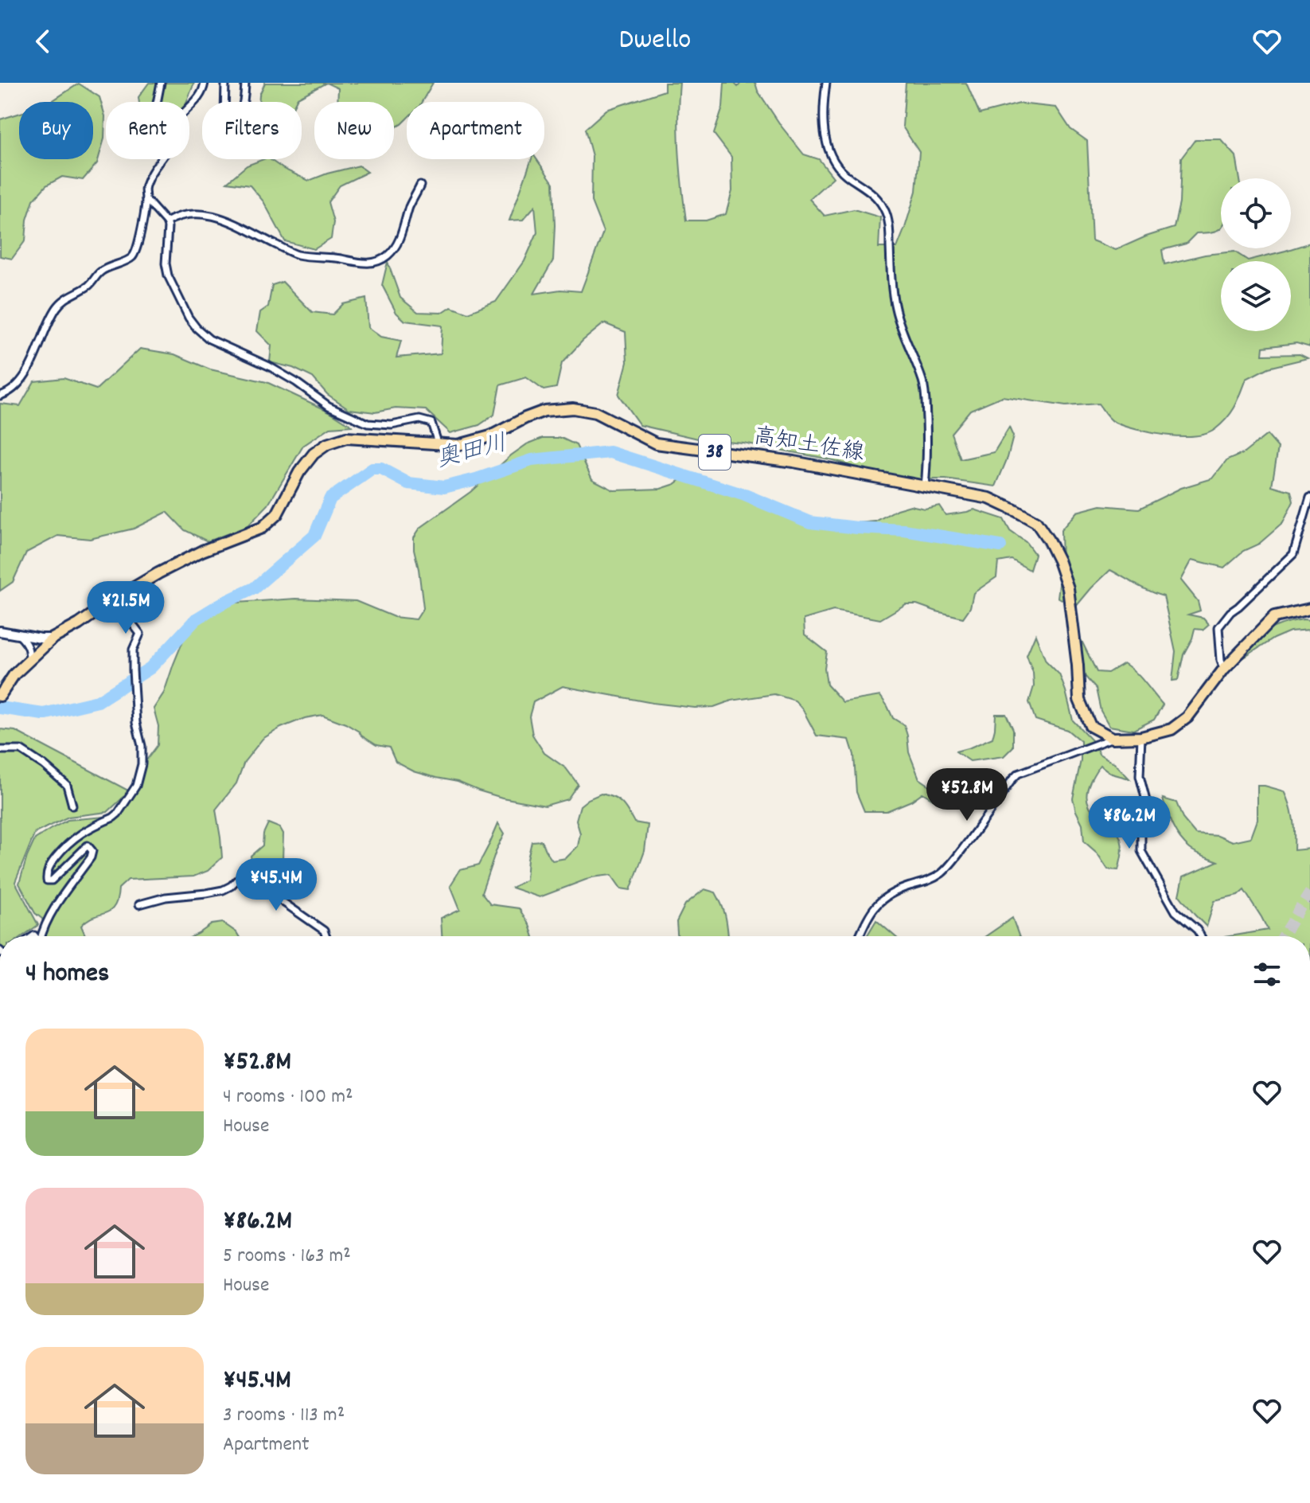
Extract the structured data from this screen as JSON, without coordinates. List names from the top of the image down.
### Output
{
  "streets": {
    "main road": ["高知土佐線", "38"]
  },
  "water": ["奥田川"],
  "page": {
    "header": "Dwello",
    "chip": [
      "Buy",
      "Rent",
      "Filters",
      "New",
      "Apartment"
    ],
    "price": [
      "¥21.5M",
      "¥52.8M",
      "¥86.2M",
      "¥45.4M"
    ],
    "heading": "4 homes",
    "list": [
      {
        "name": "¥52.8M",
        "note": "4 rooms · 100 m² · House"
      },
      {
        "name": "¥86.2M",
        "note": "5 rooms · 163 m² · House"
      },
      {
        "name": "¥45.4M",
        "note": "3 rooms · 113 m² · Apartment"
      }
    ]
  }
}
